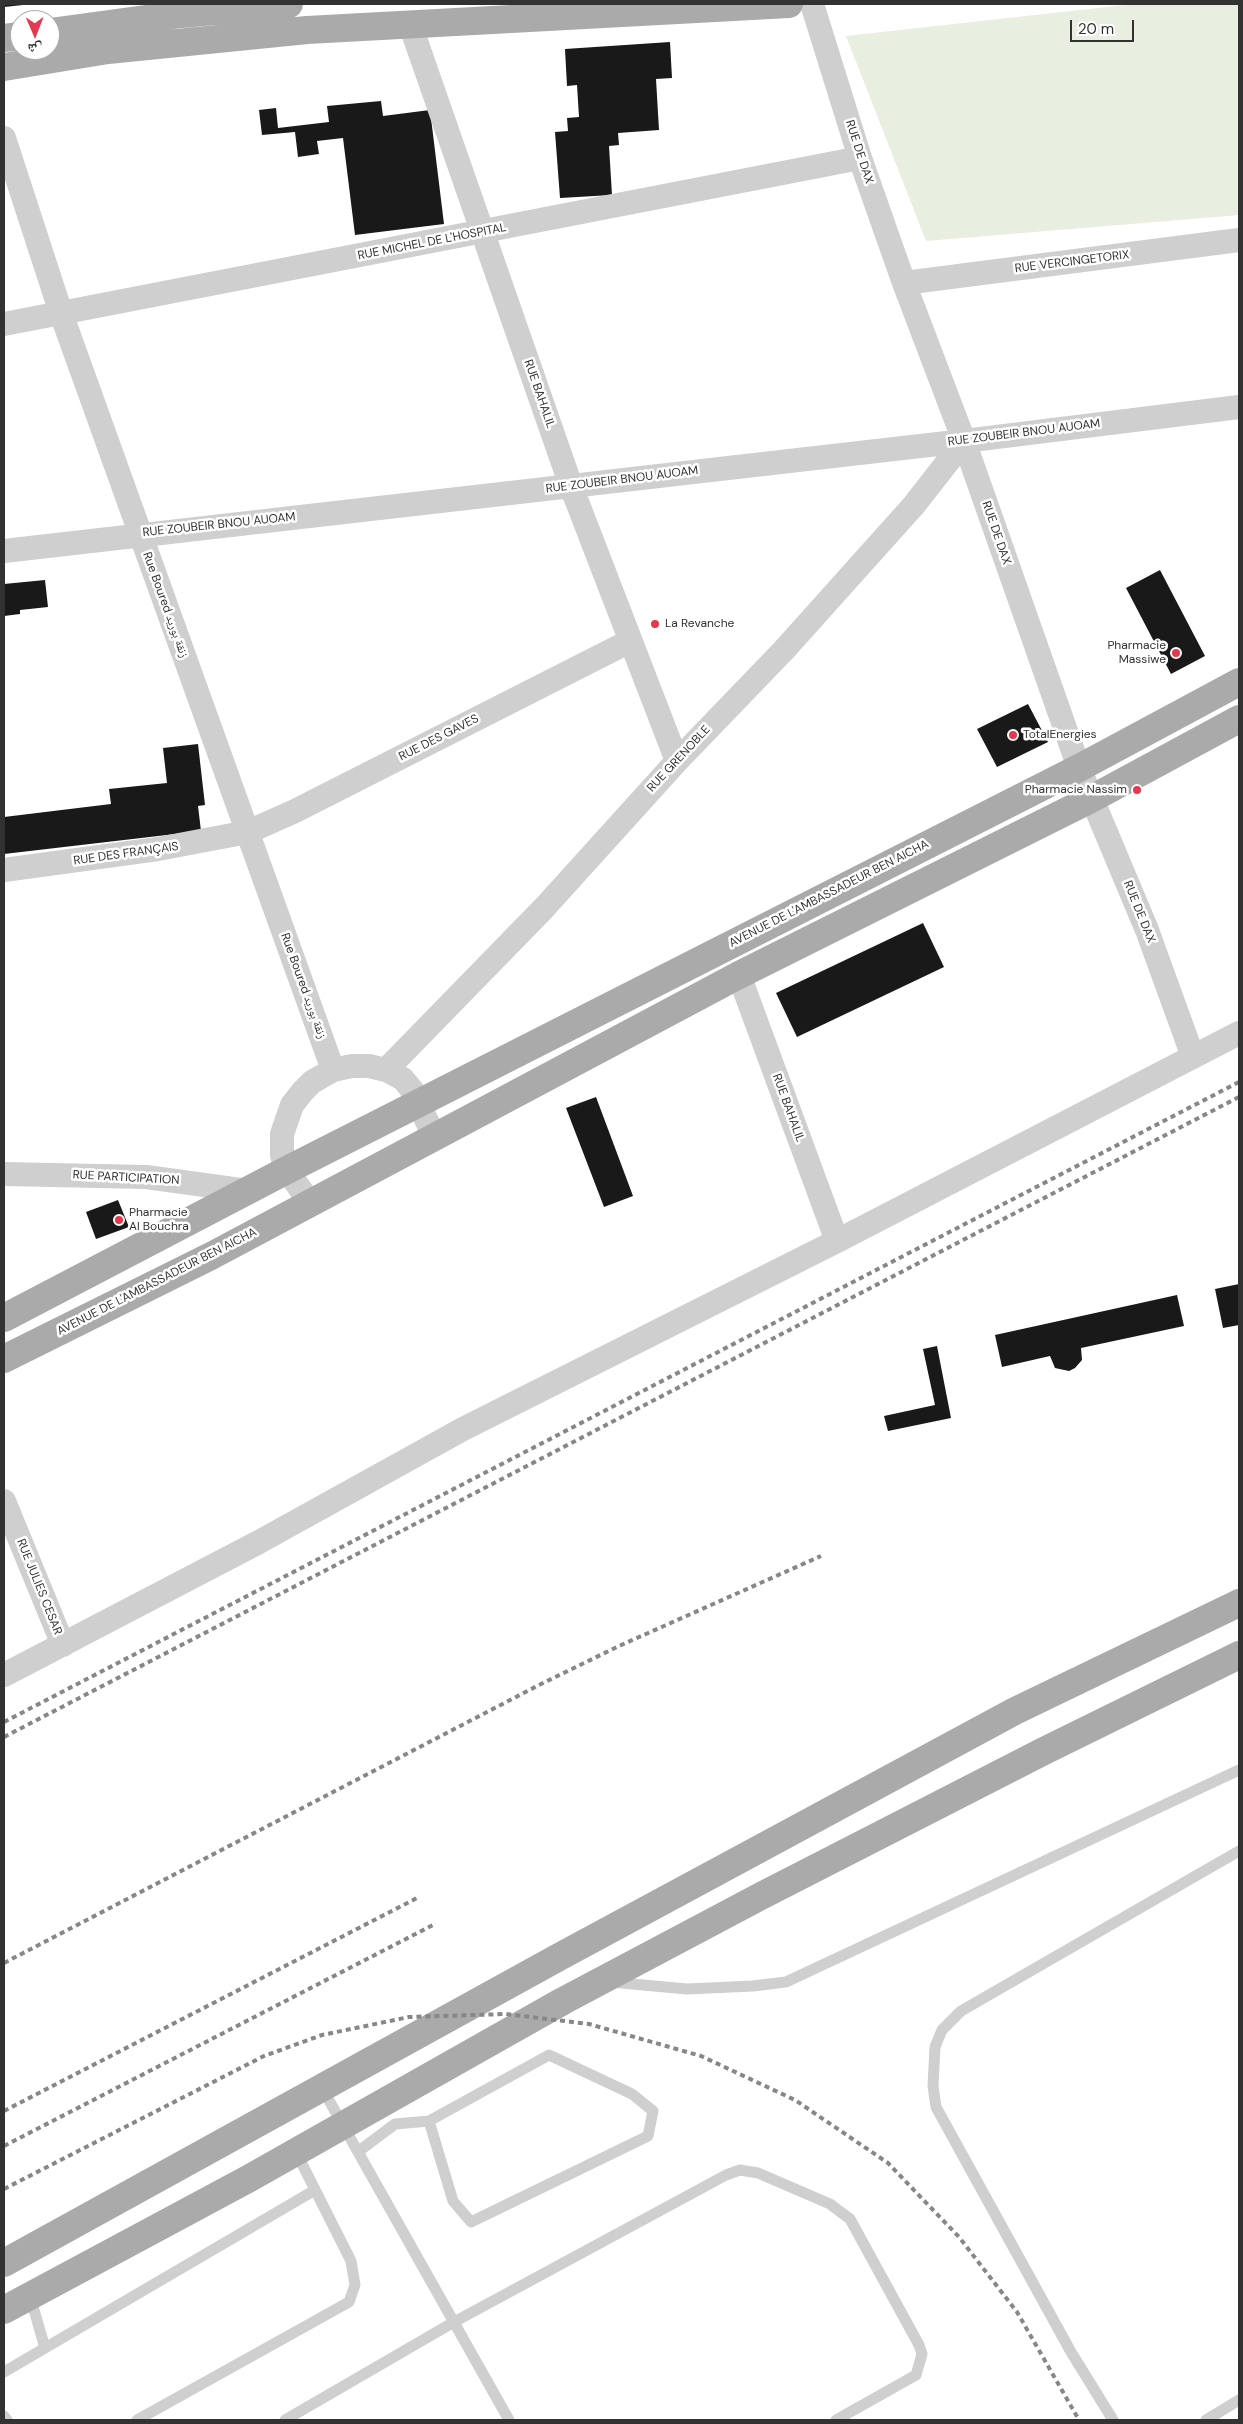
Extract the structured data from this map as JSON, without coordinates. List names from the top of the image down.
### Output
{
  "streets": {
    "main road": ["AVENUE DE L'AMBASSADEUR BEN AICHA"],
    "street": [
      "RUE DE DAX",
      "RUE MICHEL DE L'HOSPITAL",
      "RUE VERCINGETORIX",
      "RUE BAHALIL",
      "RUE ZOUBEIR BNOU AUOAM",
      "Rue Boured زنقة بوريد",
      "RUE DES GAVES",
      "RUE GRENOBLE",
      "RUE DES FRANÇAIS",
      "RUE PARTICIPATION",
      "RUE JULIES CESAR"
    ]
  },
  "crossings": [
    ["RUE DE DAX", "RUE MICHEL DE L'HOSPITAL"],
    ["RUE DE DAX", "RUE VERCINGETORIX"],
    ["RUE DE DAX", "RUE ZOUBEIR BNOU AUOAM"],
    ["RUE DE DAX", "RUE GRENOBLE"],
    ["RUE DE DAX", "AVENUE DE L'AMBASSADEUR BEN AICHA"],
    ["RUE MICHEL DE L'HOSPITAL", "RUE BAHALIL"],
    ["RUE MICHEL DE L'HOSPITAL", "Rue Boured زنقة بوريد"],
    ["RUE BAHALIL", "RUE ZOUBEIR BNOU AUOAM"],
    ["RUE BAHALIL", "RUE DES GAVES"],
    ["RUE BAHALIL", "RUE GRENOBLE"],
    ["RUE BAHALIL", "AVENUE DE L'AMBASSADEUR BEN AICHA"],
    ["RUE ZOUBEIR BNOU AUOAM", "Rue Boured زنقة بوريد"],
    ["RUE ZOUBEIR BNOU AUOAM", "RUE GRENOBLE"],
    ["Rue Boured زنقة بوريد", "RUE DES GAVES"],
    ["Rue Boured زنقة بوريد", "RUE DES FRANÇAIS"],
    ["RUE DES GAVES", "RUE DES FRANÇAIS"],
    ["AVENUE DE L'AMBASSADEUR BEN AICHA", "RUE PARTICIPATION"]
  ],
  "places": [
    "La Revanche",
    "Pharmacie Massiwe",
    "TotalEnergies",
    "Pharmacie Nassim",
    "Pharmacie Al Bouchra"
  ],
  "scale_bar": "20 m",
  "north": "bottom"
}
